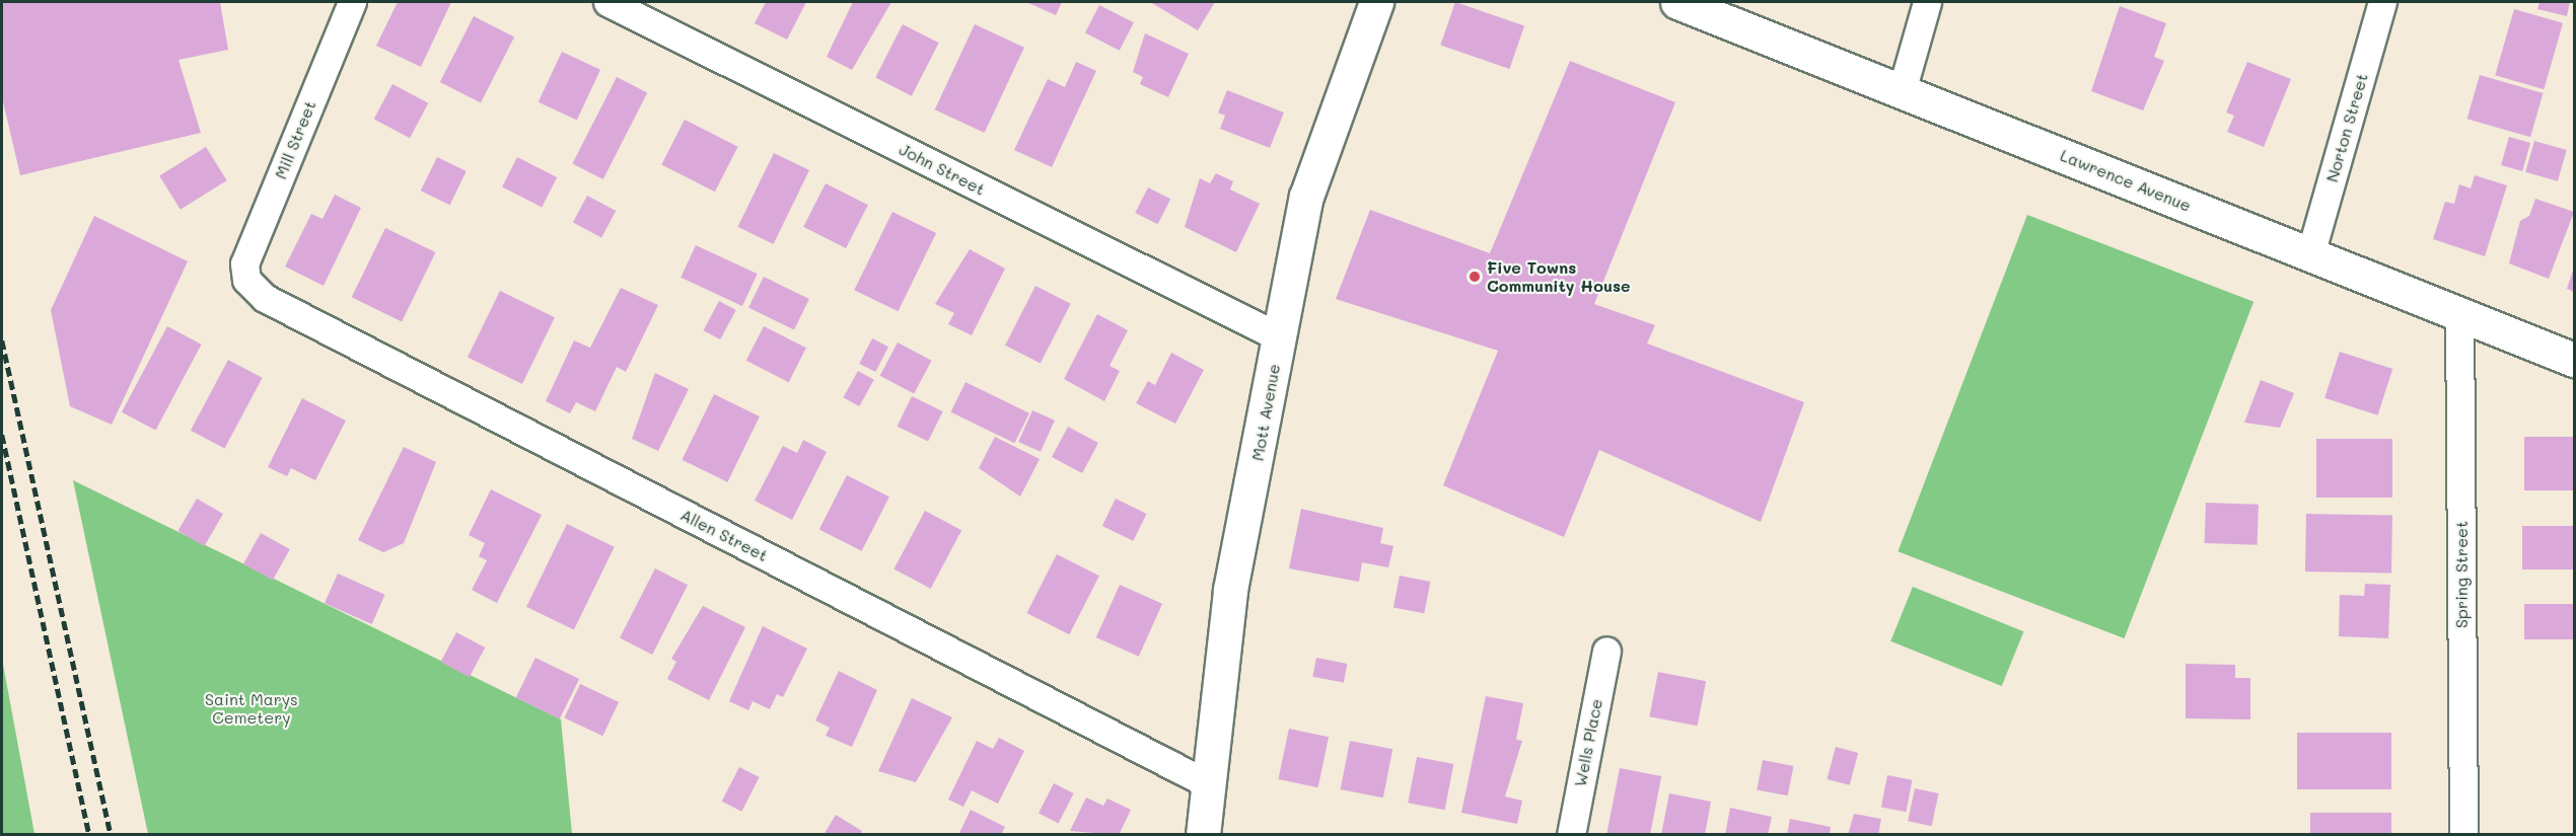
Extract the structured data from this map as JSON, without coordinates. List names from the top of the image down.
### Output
{
  "streets": {
    "street": [
      "Norton Street",
      "Mill Street",
      "John Street",
      "Lawrence Avenue",
      "Mott Avenue",
      "Allen Street",
      "Spring Street",
      "Wells Place"
    ]
  },
  "crossings": [
    ["Norton Street", "Lawrence Avenue"],
    ["Mill Street", "Allen Street"],
    ["John Street", "Mott Avenue"],
    ["Lawrence Avenue", "Spring Street"],
    ["Mott Avenue", "Allen Street"]
  ],
  "parks": ["Saint Marys Cemetery"],
  "places": ["Five Towns Community House"]
}
